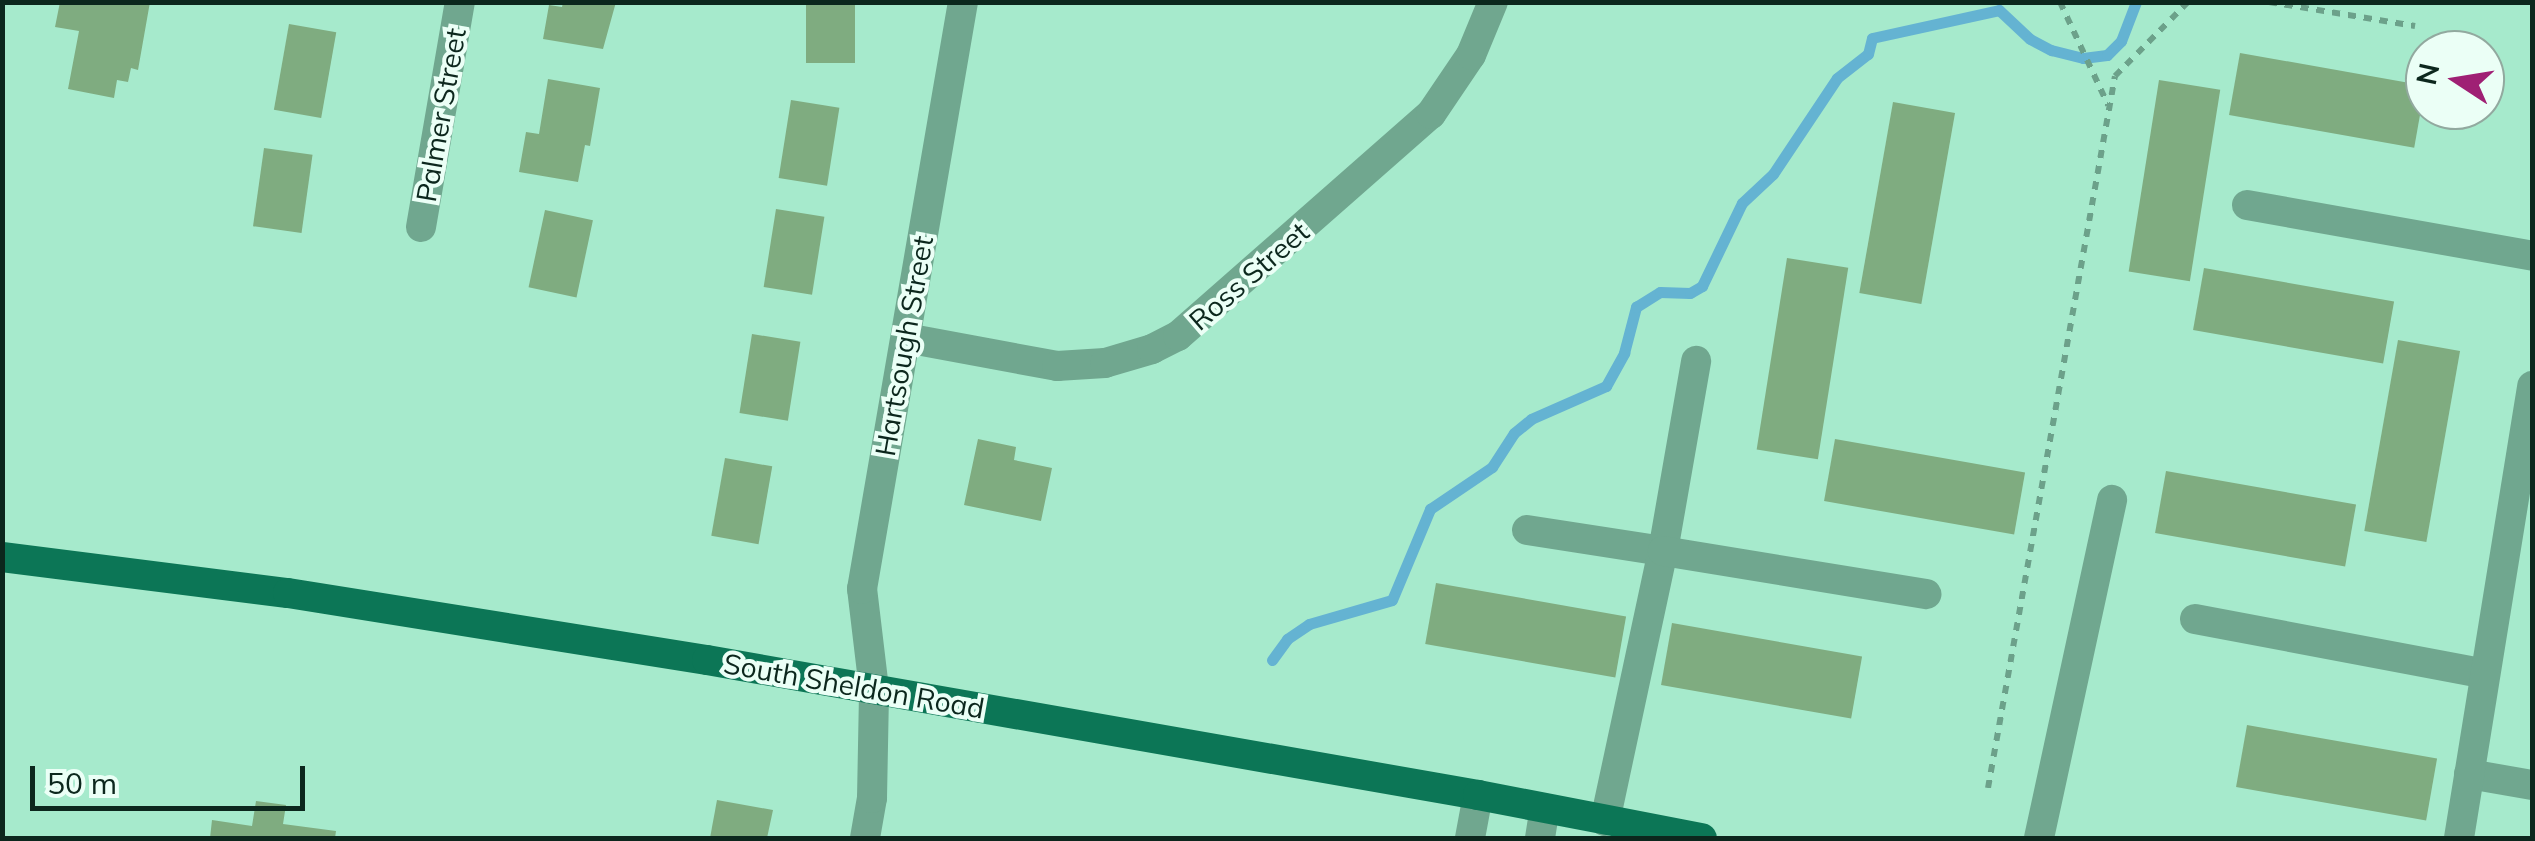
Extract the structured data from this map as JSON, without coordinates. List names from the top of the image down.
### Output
{
  "streets": {
    "main road": ["South Sheldon Road"],
    "street": ["Palmer Street", "Ross Street", "Hartsough Street"]
  },
  "crossings": [
    ["Ross Street", "Hartsough Street"],
    ["Hartsough Street", "South Sheldon Road"]
  ],
  "scale_bar": "50 m",
  "north": "left"
}
